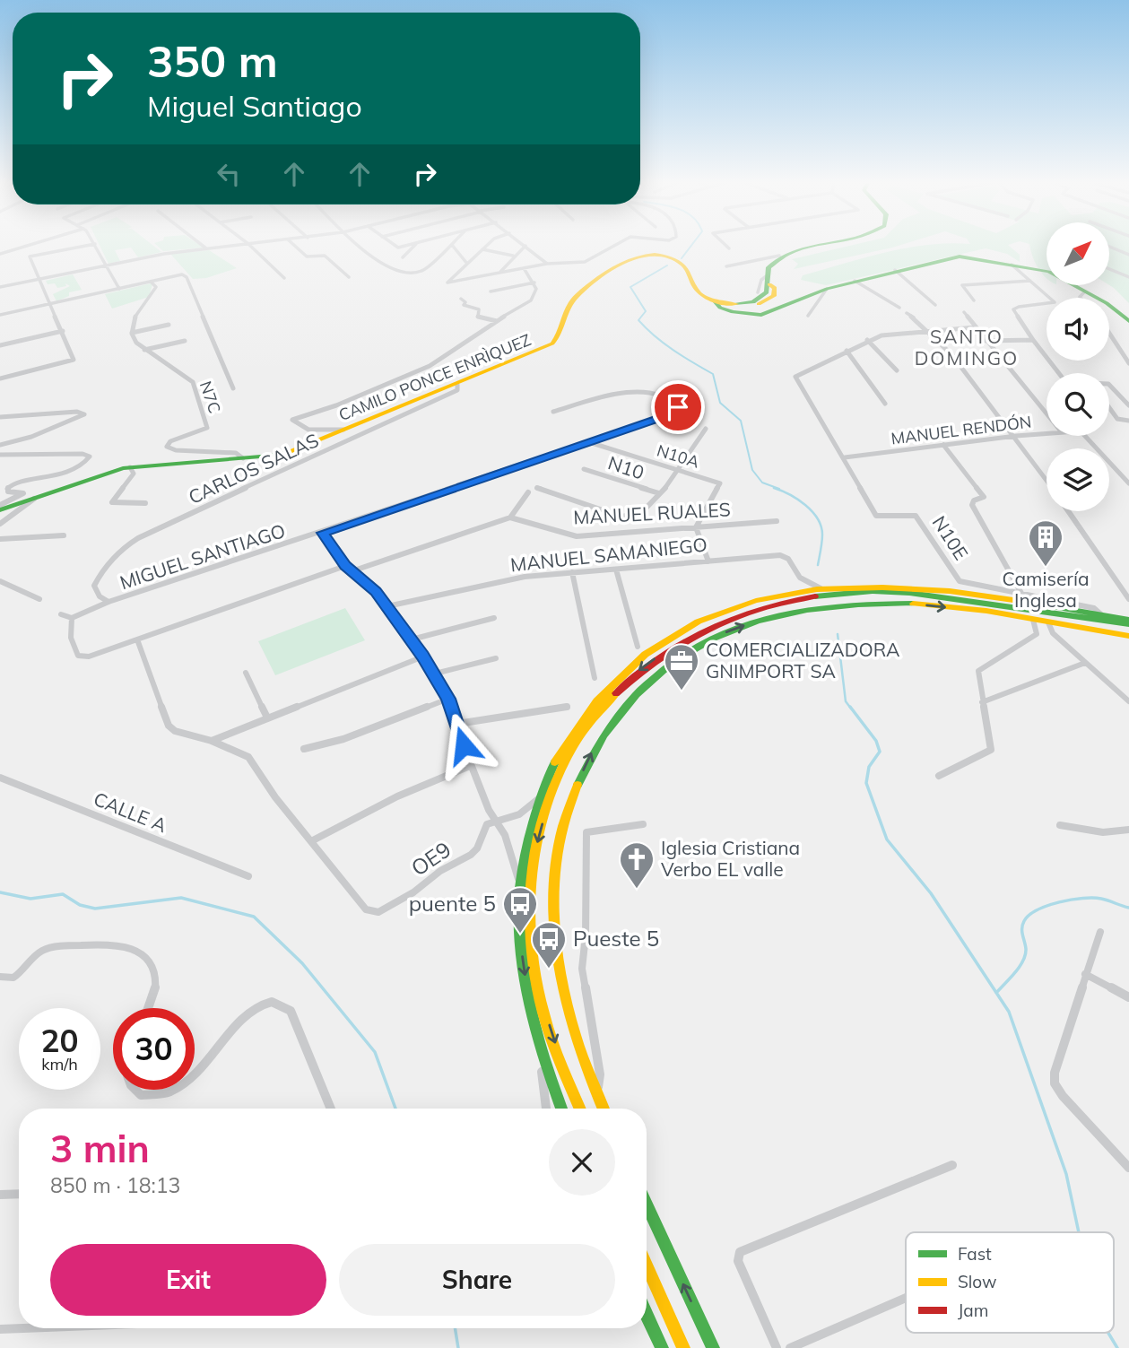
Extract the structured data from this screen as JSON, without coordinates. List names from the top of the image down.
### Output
{
  "streets": {
    "main road": ["CAMILO PONCE ENRÌQUEZ"],
    "street": [
      "N7C",
      "MANUEL RENDÓN",
      "N10A",
      "N10",
      "CARLOS SALAS",
      "MANUEL RUALES",
      "N10E",
      "MANUEL SAMANIEGO",
      "MIGUEL SANTIAGO",
      "CALLE A",
      "OE9"
    ]
  },
  "crossings": [
    ["CAMILO PONCE ENRÌQUEZ", "N7C"],
    ["CAMILO PONCE ENRÌQUEZ", "CARLOS SALAS"],
    ["MANUEL RENDÓN", "N10E"],
    ["N10A", "MANUEL RUALES"],
    ["N10A", "MIGUEL SANTIAGO"],
    ["CARLOS SALAS", "MIGUEL SANTIAGO"]
  ],
  "districts": ["SANTO DOMINGO"],
  "places": {
    "building": ["Camisería Inglesa"],
    "office": ["COMERCIALIZADORA GNIMPORT SA"],
    "church": ["Iglesia Cristiana Verbo EL valle"],
    "bus stop": ["puente 5", "Pueste 5"]
  },
  "legend": ["Fast", "Slow", "Jam"],
  "north": "top right",
  "page": {
    "turn": ["350 m", "Miguel Santiago"],
    "speed": "20 km/h",
    "limit": "30",
    "heading": ["3 min", "850 m · 18:13"],
    "buttons": ["Exit", "Share"]
  }
}
